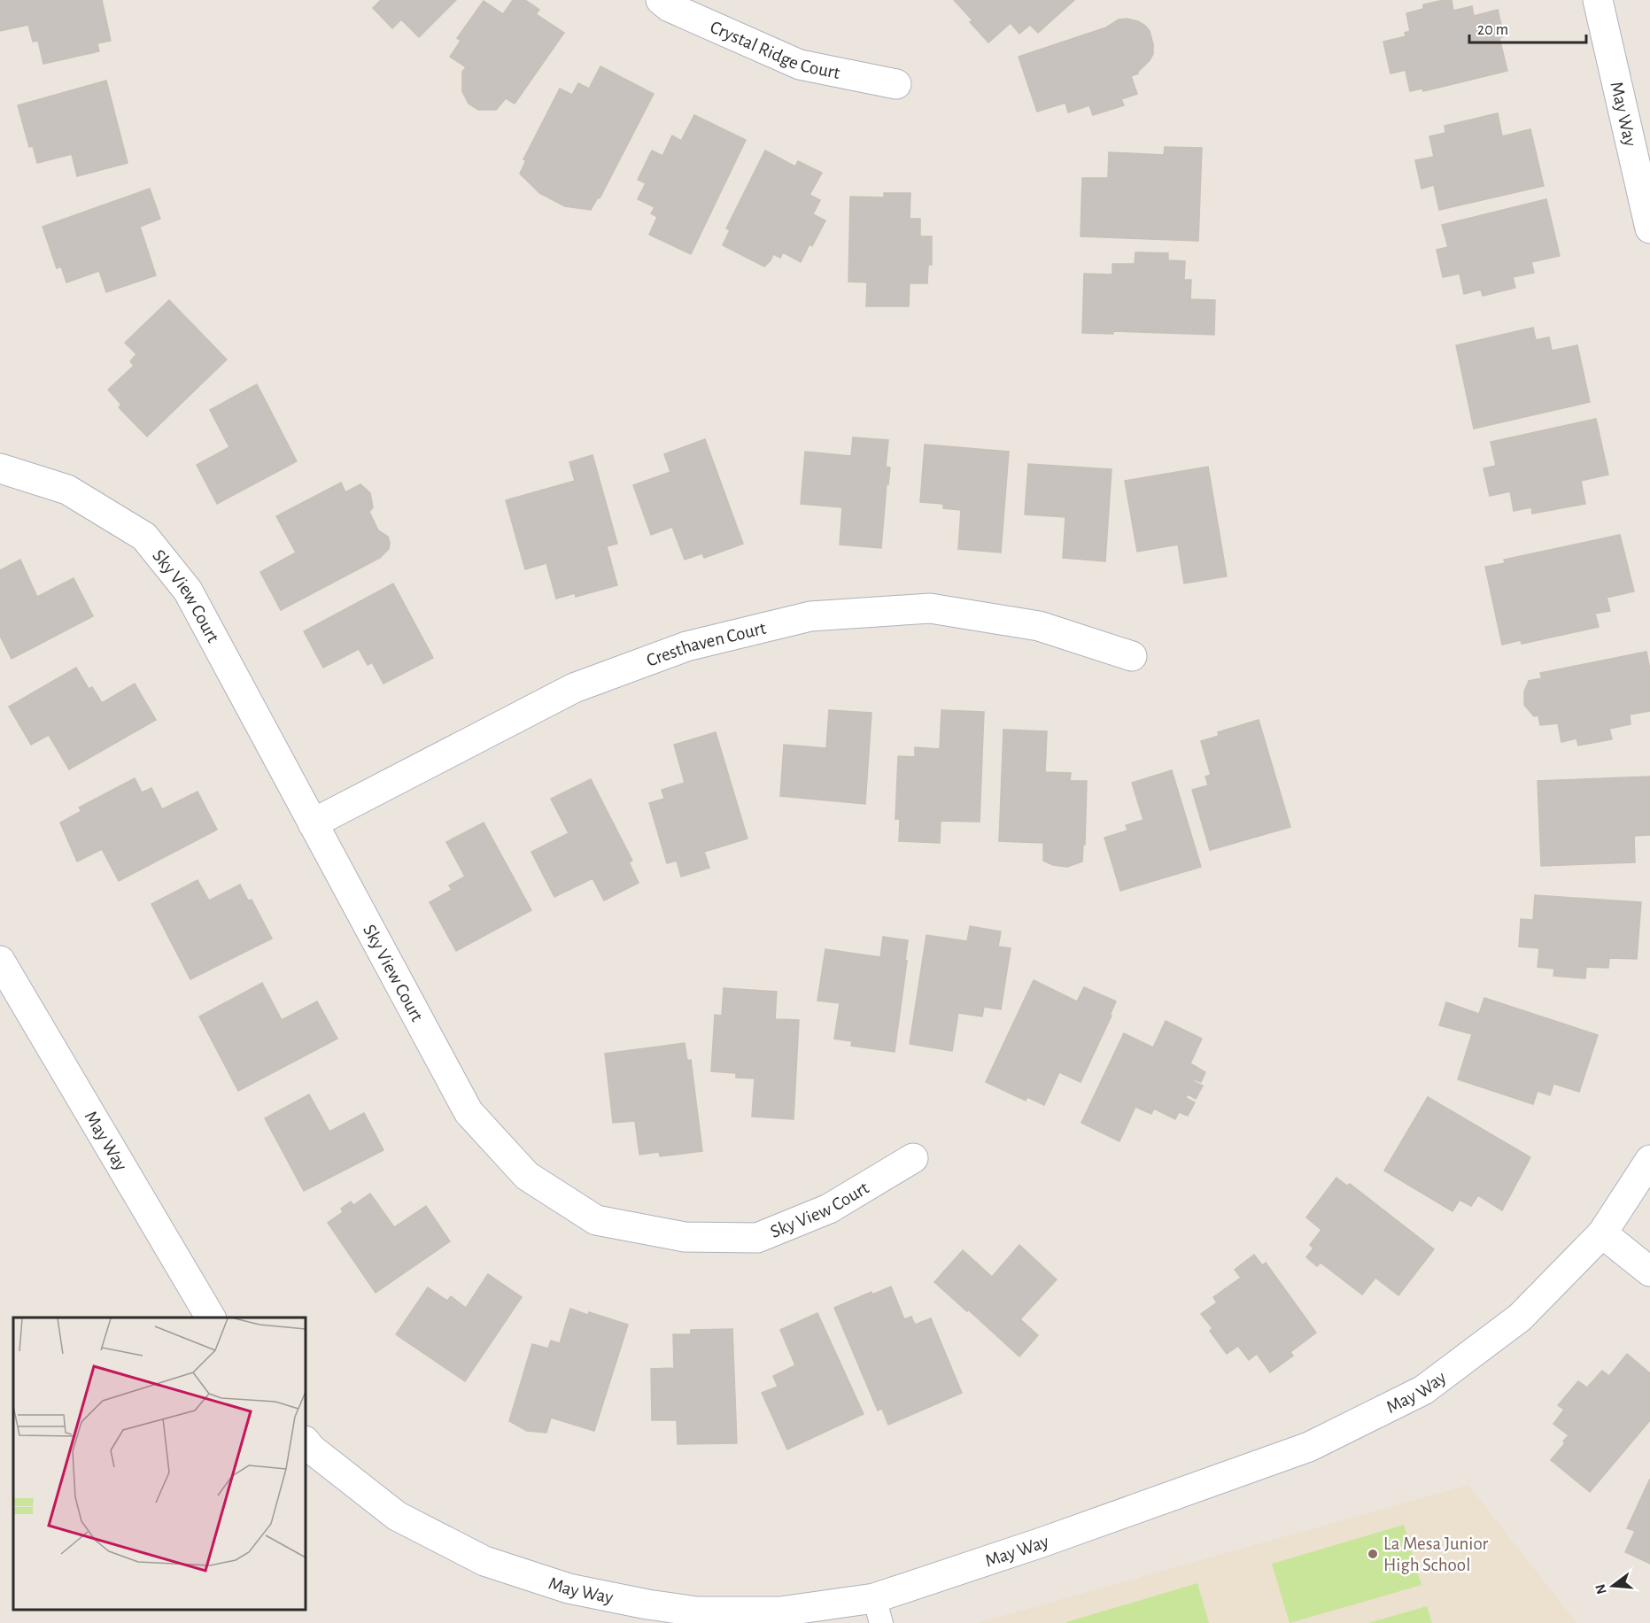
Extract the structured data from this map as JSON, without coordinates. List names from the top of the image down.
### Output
{
  "streets": {
    "street": [
      "Crystal Ridge Court",
      "May Way",
      "Sky View Court",
      "Cresthaven Court"
    ]
  },
  "crossings": [
    ["Sky View Court", "Cresthaven Court"]
  ],
  "places": ["La Mesa Junior High School"],
  "scale_bar": "20 m",
  "north": "left"
}
